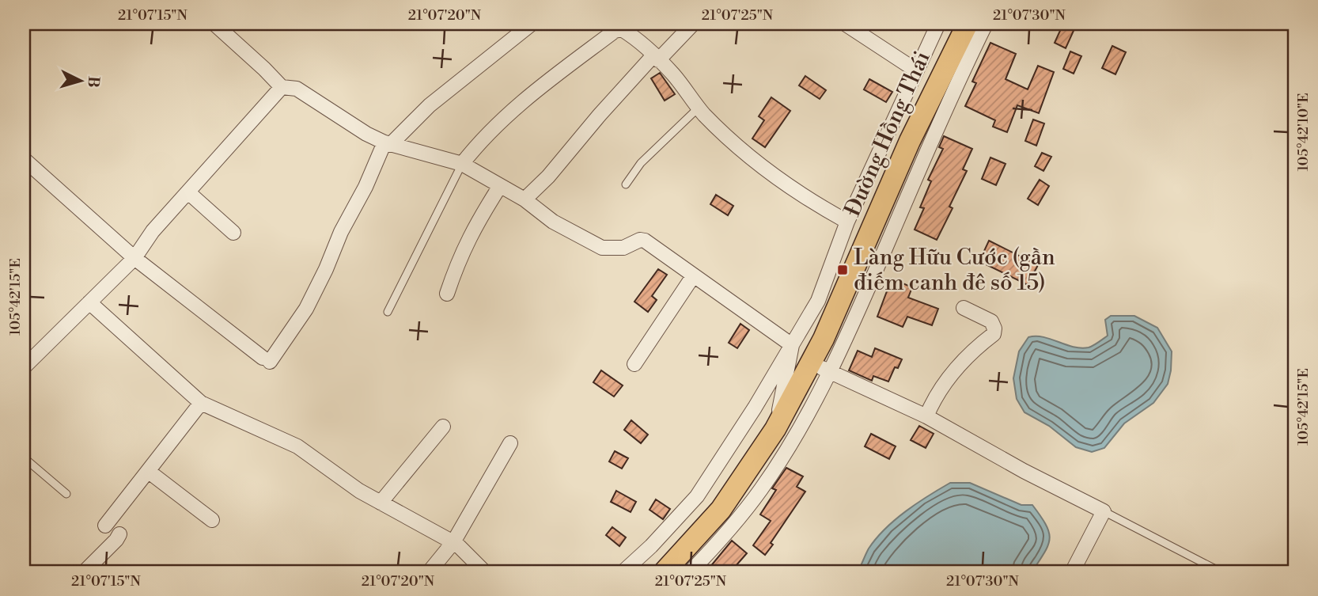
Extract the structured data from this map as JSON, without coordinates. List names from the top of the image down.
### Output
{
  "streets": {
    "main road": ["Đường Hồng Thái"]
  },
  "places": {
    "transit": ["Làng Hữu Cước (gần điếm canh đê số 15)"]
  },
  "north": "right",
  "coordinates": [
    "21°07'15\"N",
    "21°07'20\"N",
    "21°07'25\"N",
    "21°07'30\"N",
    "105°42'10\"E",
    "105°42'15\"E"
  ]
}
